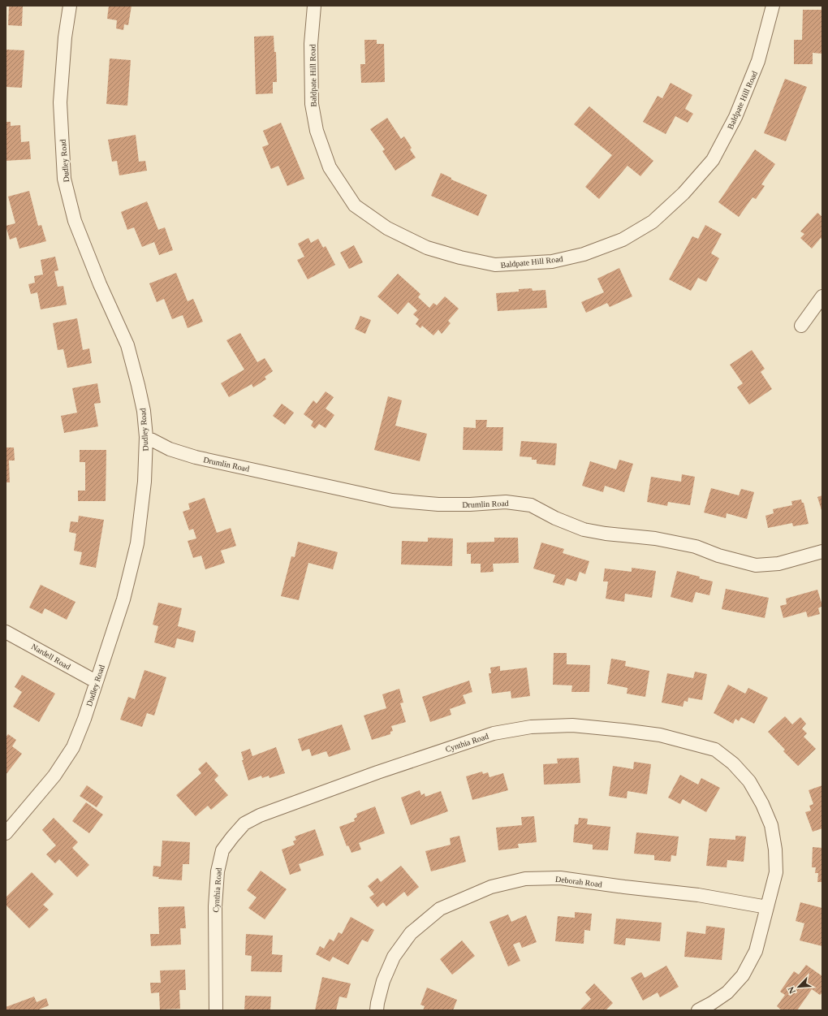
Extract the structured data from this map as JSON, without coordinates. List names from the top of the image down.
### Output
{
  "streets": {
    "street": [
      "Baldpate Hill Road",
      "Dudley Road",
      "Drumlin Road",
      "Nardell Road",
      "Cynthia Road",
      "Deborah Road"
    ]
  },
  "crossings": [
    ["Dudley Road", "Drumlin Road"],
    ["Dudley Road", "Nardell Road"],
    ["Cynthia Road", "Deborah Road"]
  ],
  "north": "bottom left"
}
